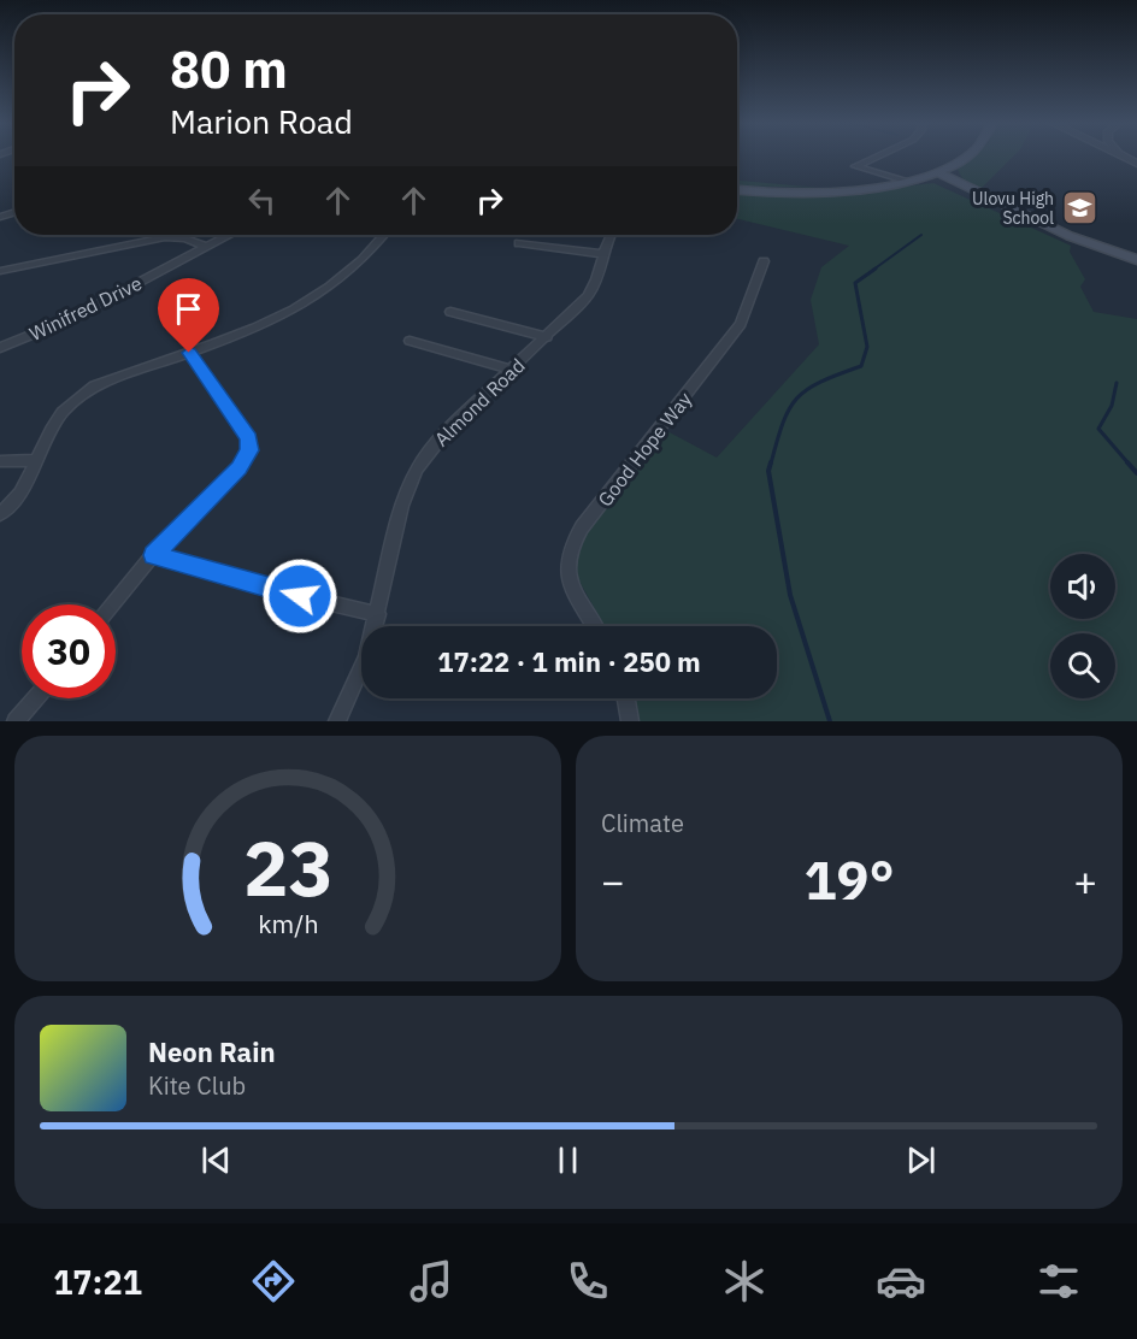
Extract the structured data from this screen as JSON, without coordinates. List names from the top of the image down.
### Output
{
  "streets": {
    "street": ["Winifred Drive", "Almond Road", "Good Hope Way"]
  },
  "places": {
    "school or university": ["Ulovu High School"]
  },
  "page": {
    "turn": ["80 m", "Marion Road"],
    "limit": "30",
    "trip": "17:22 · 1 min · 250 m",
    "tile": "Climate",
    "heat": ["−", "19°", "+"],
    "song": ["Neon Rain", "Kite Club"],
    "tabs": "17:21",
    "gauge": ["23", "km/h"]
  }
}
